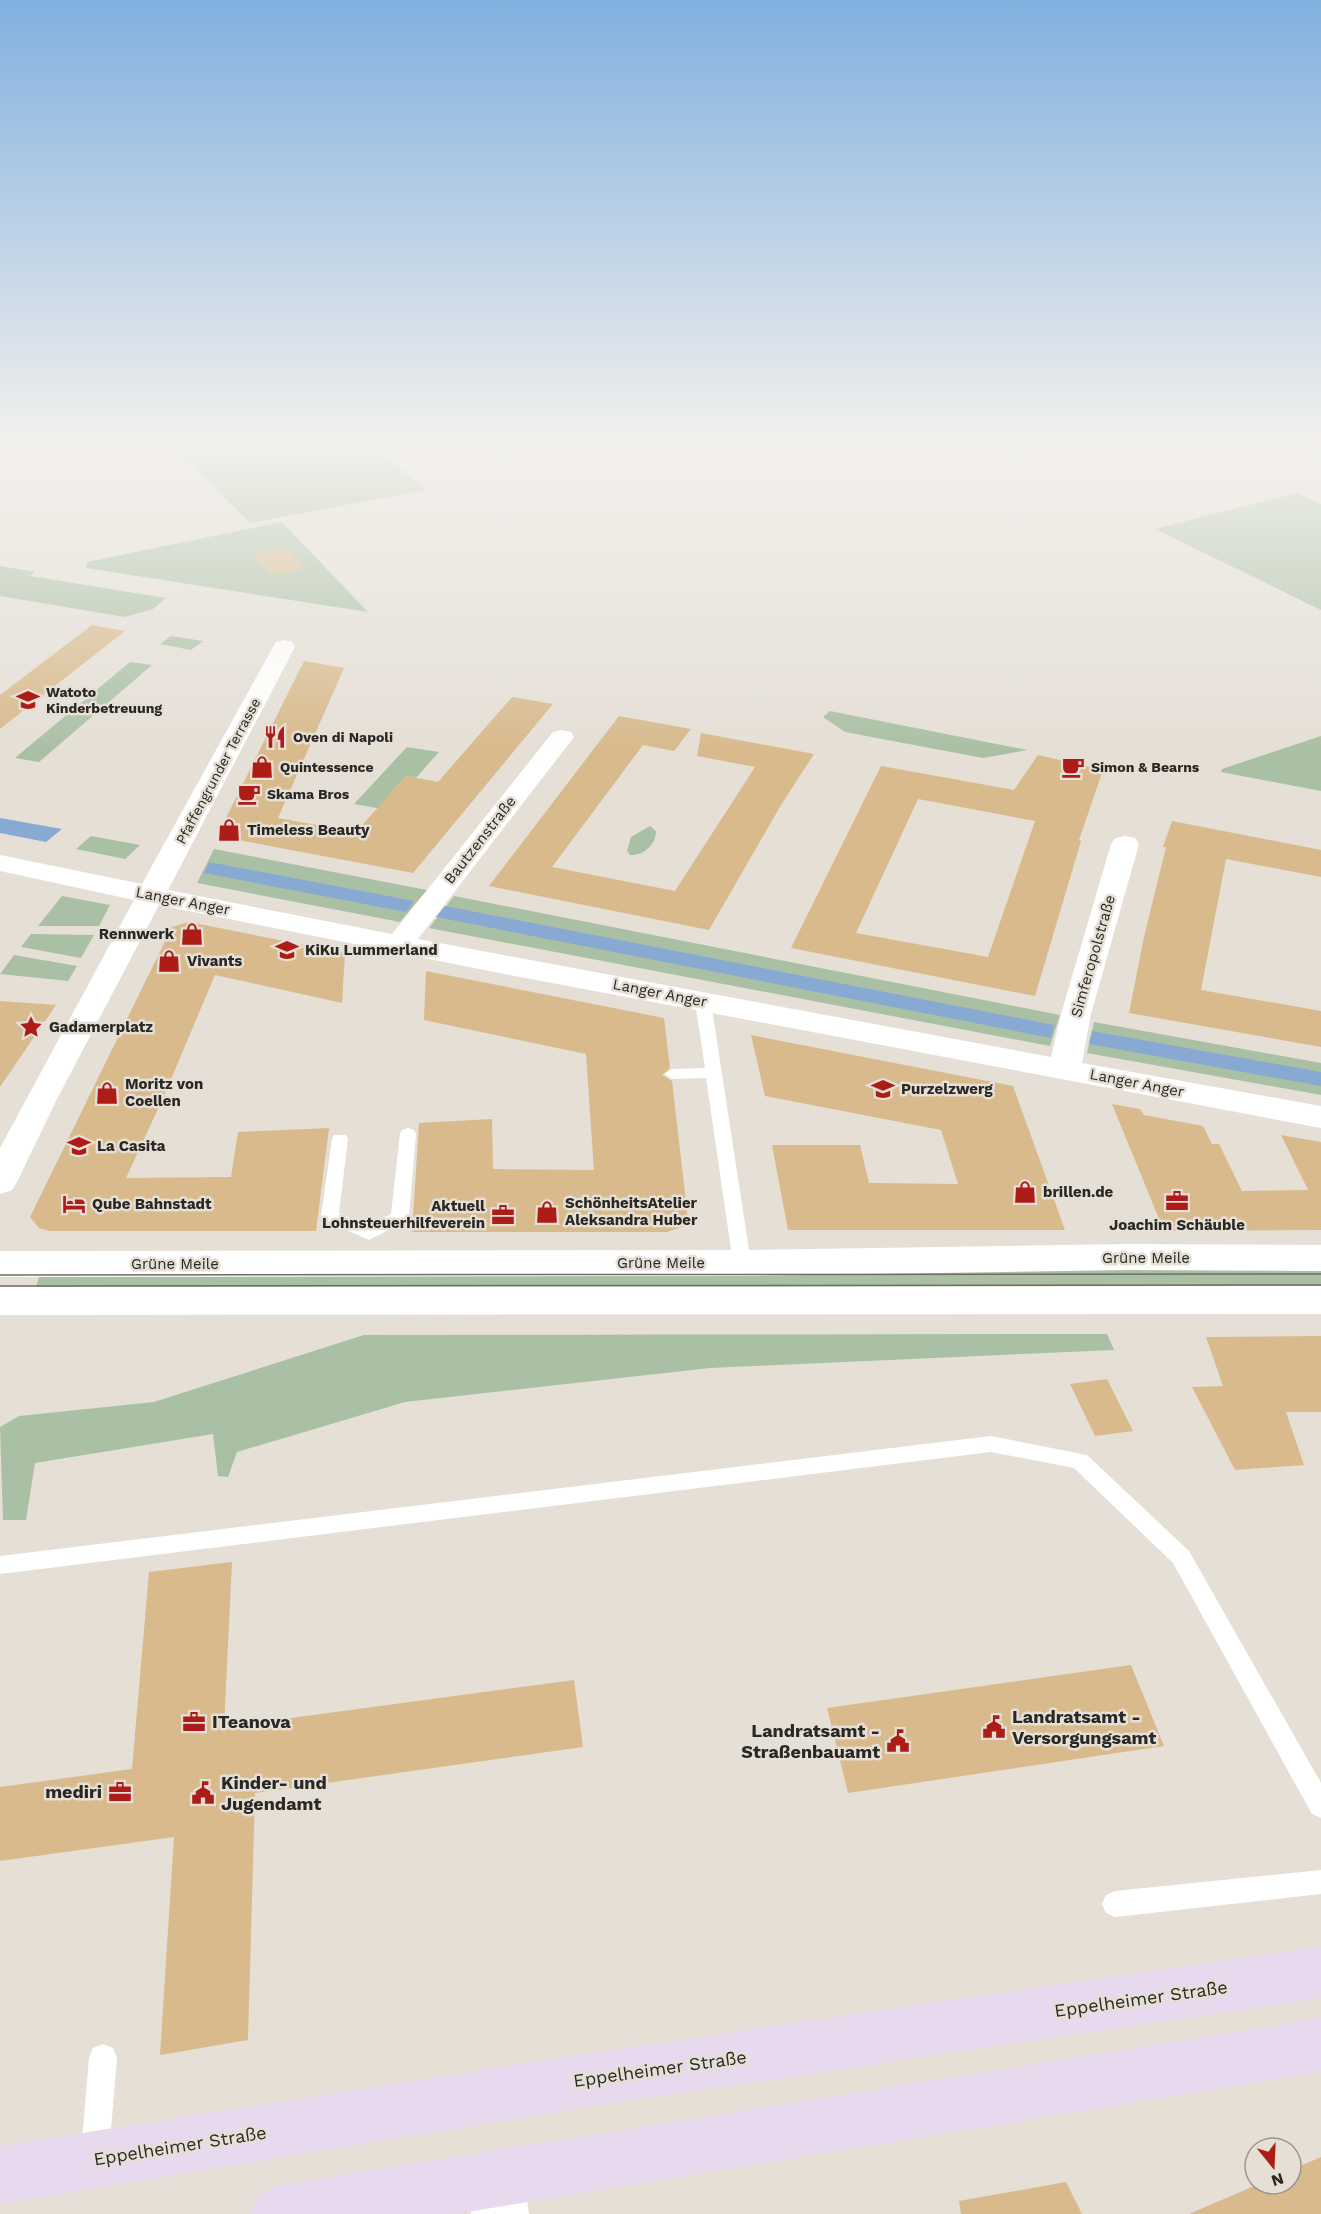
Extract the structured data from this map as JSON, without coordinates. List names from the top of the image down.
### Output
{
  "streets": {
    "main road": ["Eppelheimer Straße"],
    "street": [
      "Pfaffengrunder Terrasse",
      "Bautzenstraße",
      "Langer Anger",
      "Simferopolstraße",
      "Grüne Meile"
    ]
  },
  "crossings": [
    ["Pfaffengrunder Terrasse", "Langer Anger"],
    ["Bautzenstraße", "Langer Anger"],
    ["Langer Anger", "Simferopolstraße"]
  ],
  "places": {
    "school or university": [
      "Watoto Kinderbetreuung",
      "KiKu Lummerland",
      "Purzelzwerg",
      "La Casita"
    ],
    "restaurant": ["Oven di Napoli"],
    "shop": [
      "Quintessence",
      "Timeless Beauty",
      "Rennwerk",
      "Vivants",
      "Moritz von Coellen",
      "brillen.de",
      "SchönheitsAtelier Aleksandra Huber"
    ],
    "cafe": ["Simon & Bearns", "Skama Bros"],
    "place": ["Gadamerplatz"],
    "office": [
      "Joachim Schäuble",
      "Aktuell Lohnsteuerhilfeverein",
      "ITeanova",
      "mediri"
    ],
    "hotel": ["Qube Bahnstadt"],
    "public building": ["Landratsamt - Versorgungsamt", "Landratsamt - Straßenbauamt", "Kinder- und Jugendamt"]
  },
  "north": "bottom"
}
